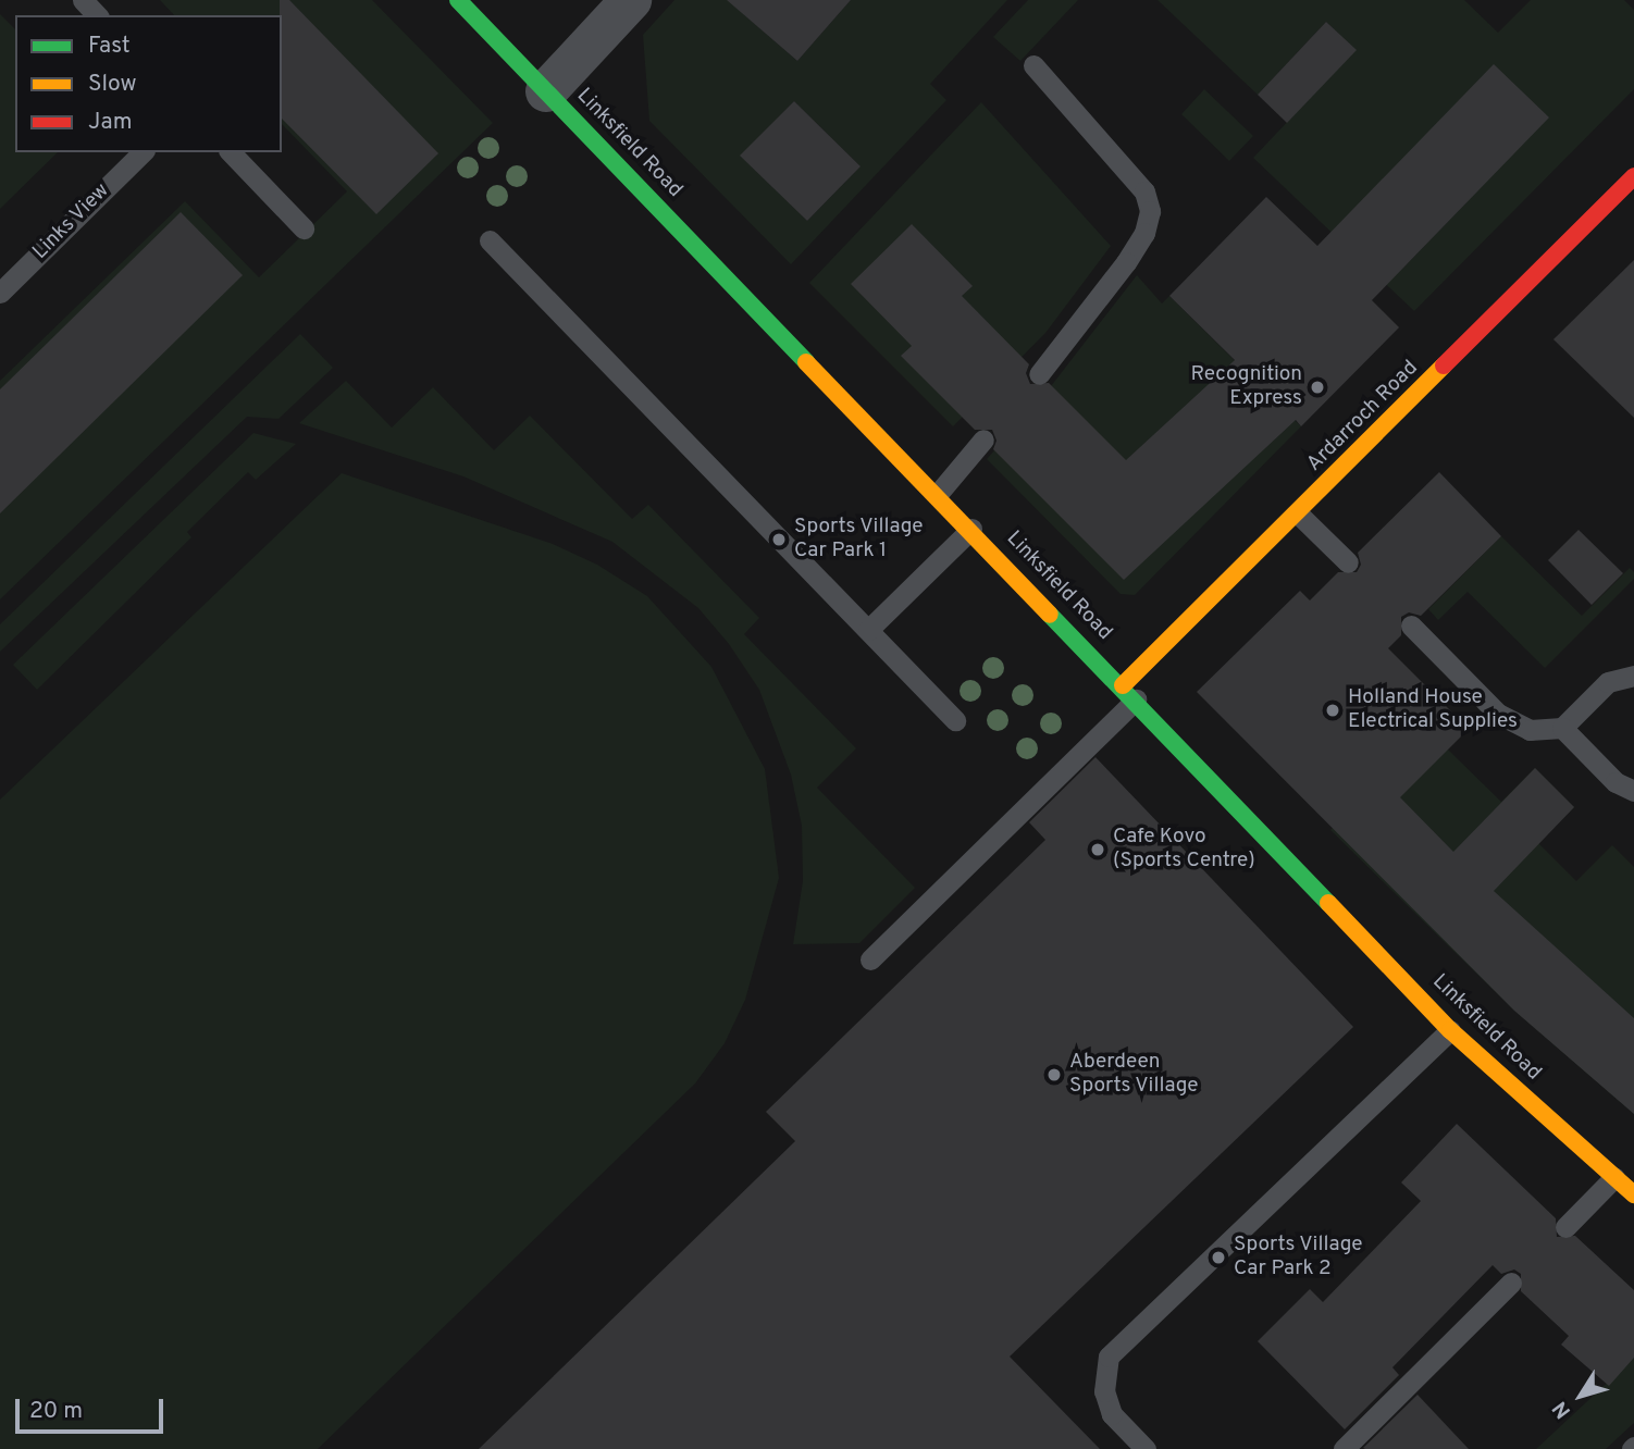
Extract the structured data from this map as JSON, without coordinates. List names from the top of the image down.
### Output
{
  "streets": {
    "street": ["Linksfield Road", "Ardarroch Road"],
    "lane": ["Links View"]
  },
  "crossings": [
    ["Linksfield Road", "Ardarroch Road"]
  ],
  "places": [
    "Recognition Express",
    "Sports Village Car Park 1",
    "Holland House Electrical Supplies",
    "Cafe Kovo (Sports Centre)",
    "Aberdeen Sports Village",
    "Sports Village Car Park 2"
  ],
  "legend": ["Fast", "Slow", "Jam"],
  "scale_bar": "20 m",
  "north": "bottom left"
}
